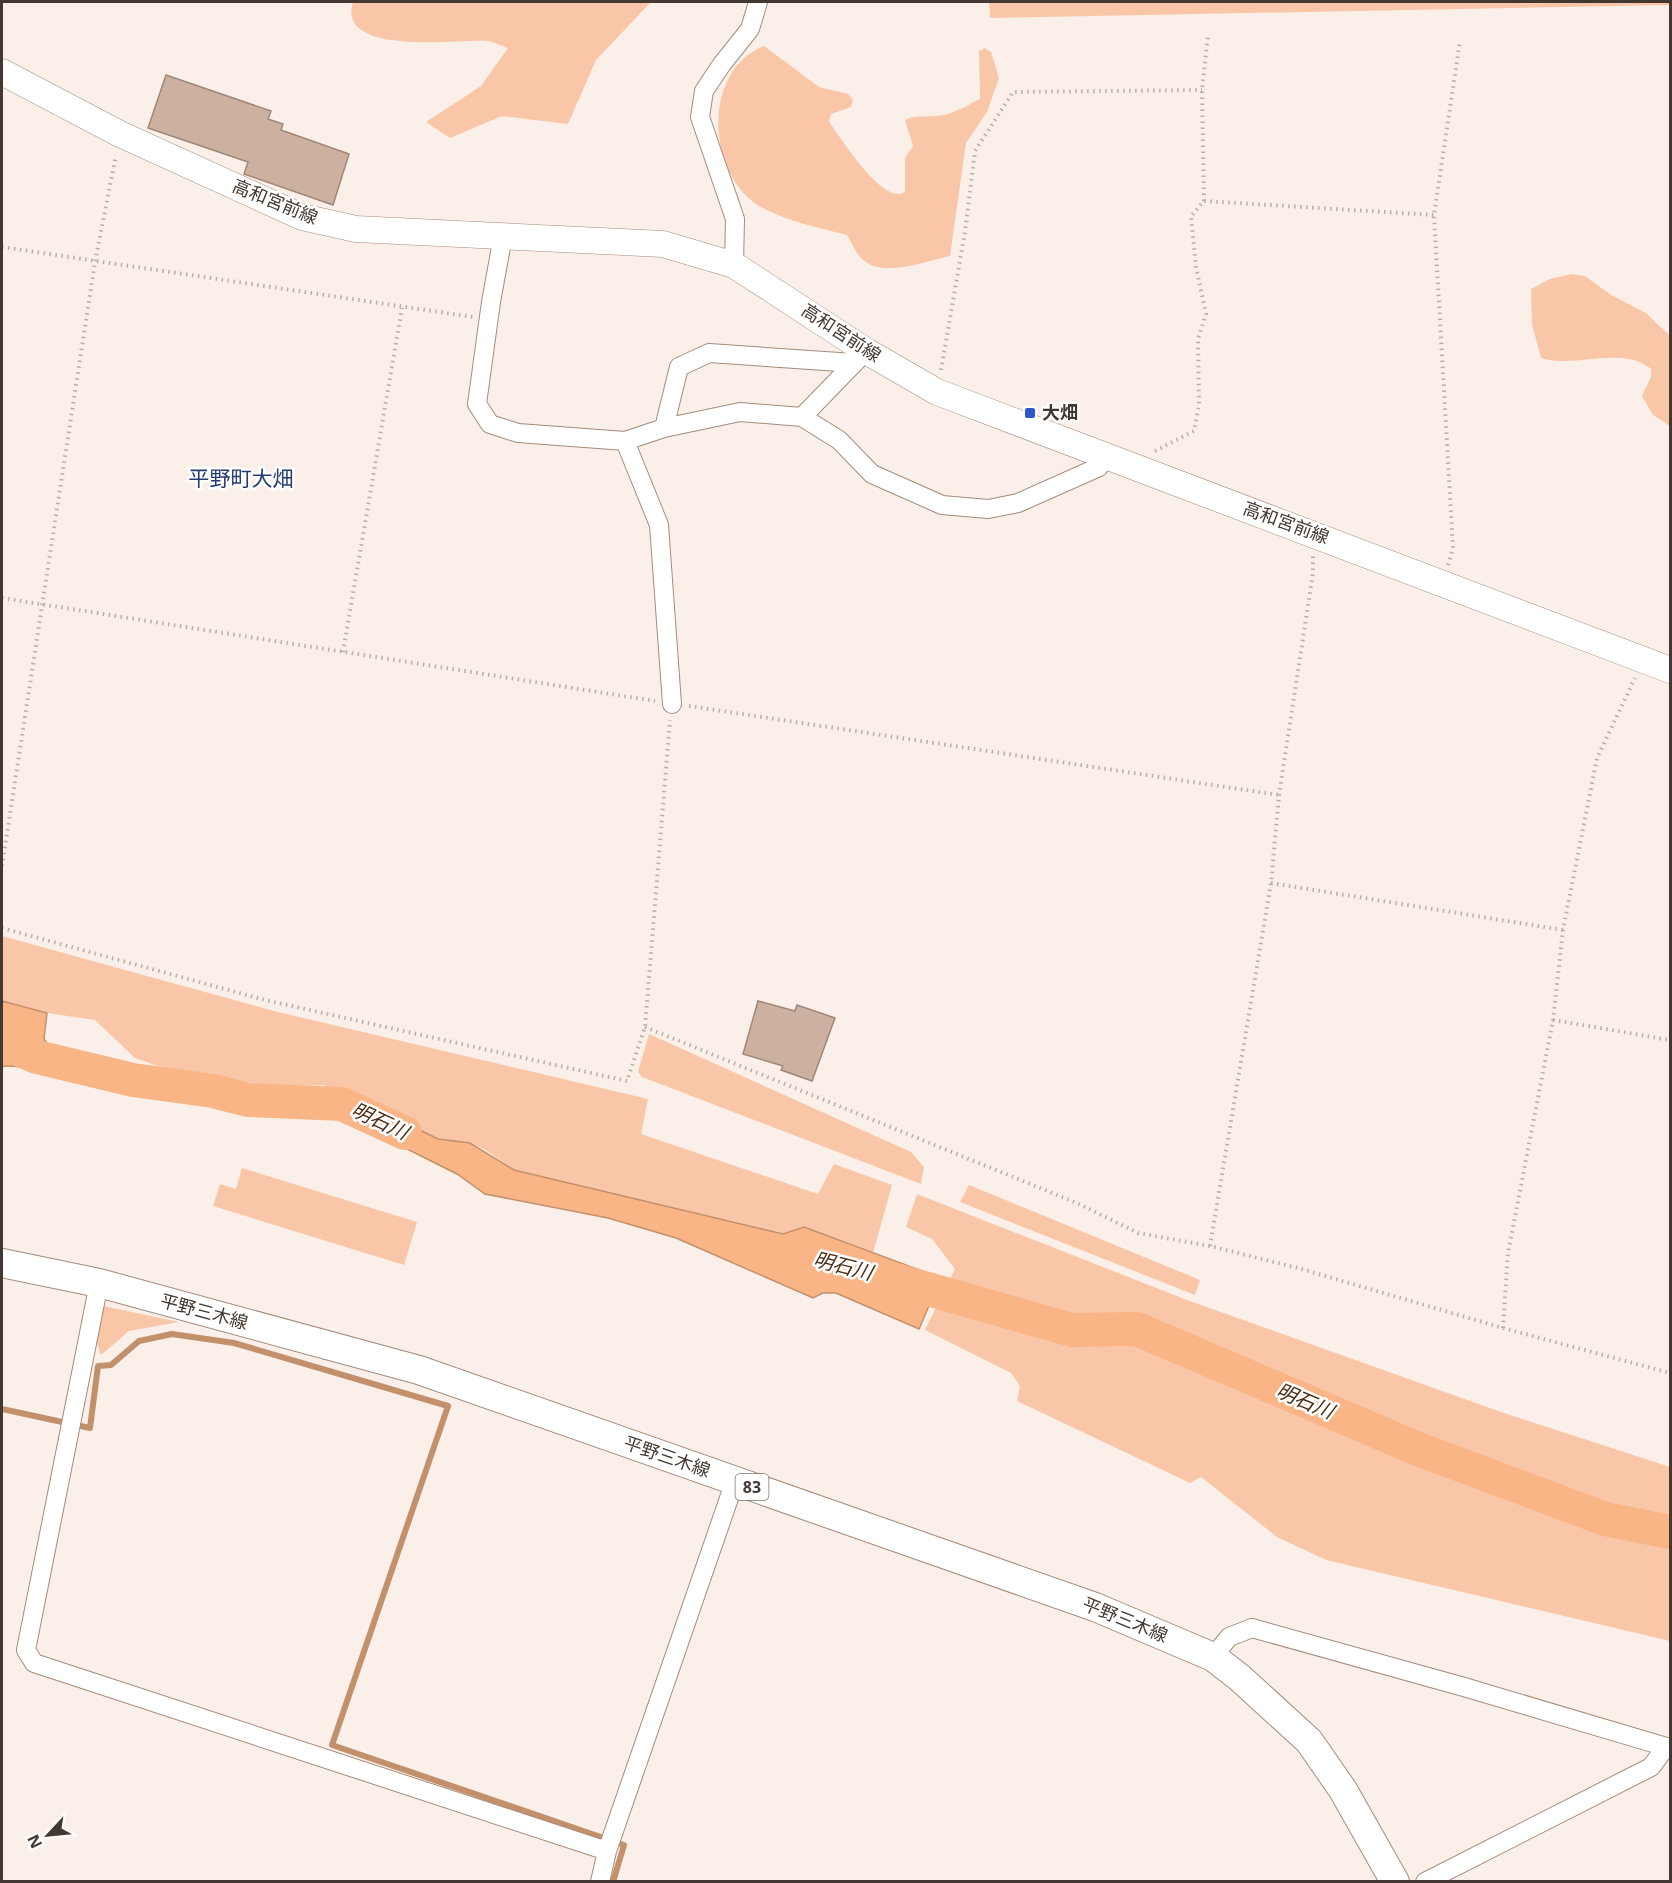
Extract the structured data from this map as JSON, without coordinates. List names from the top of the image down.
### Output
{
  "streets": {
    "main road": ["平野三木線", "83"],
    "street": ["高和宮前線"]
  },
  "districts": ["平野町大畑"],
  "water": ["明石川"],
  "places": {
    "transit": ["大畑"]
  },
  "north": "bottom left"
}
